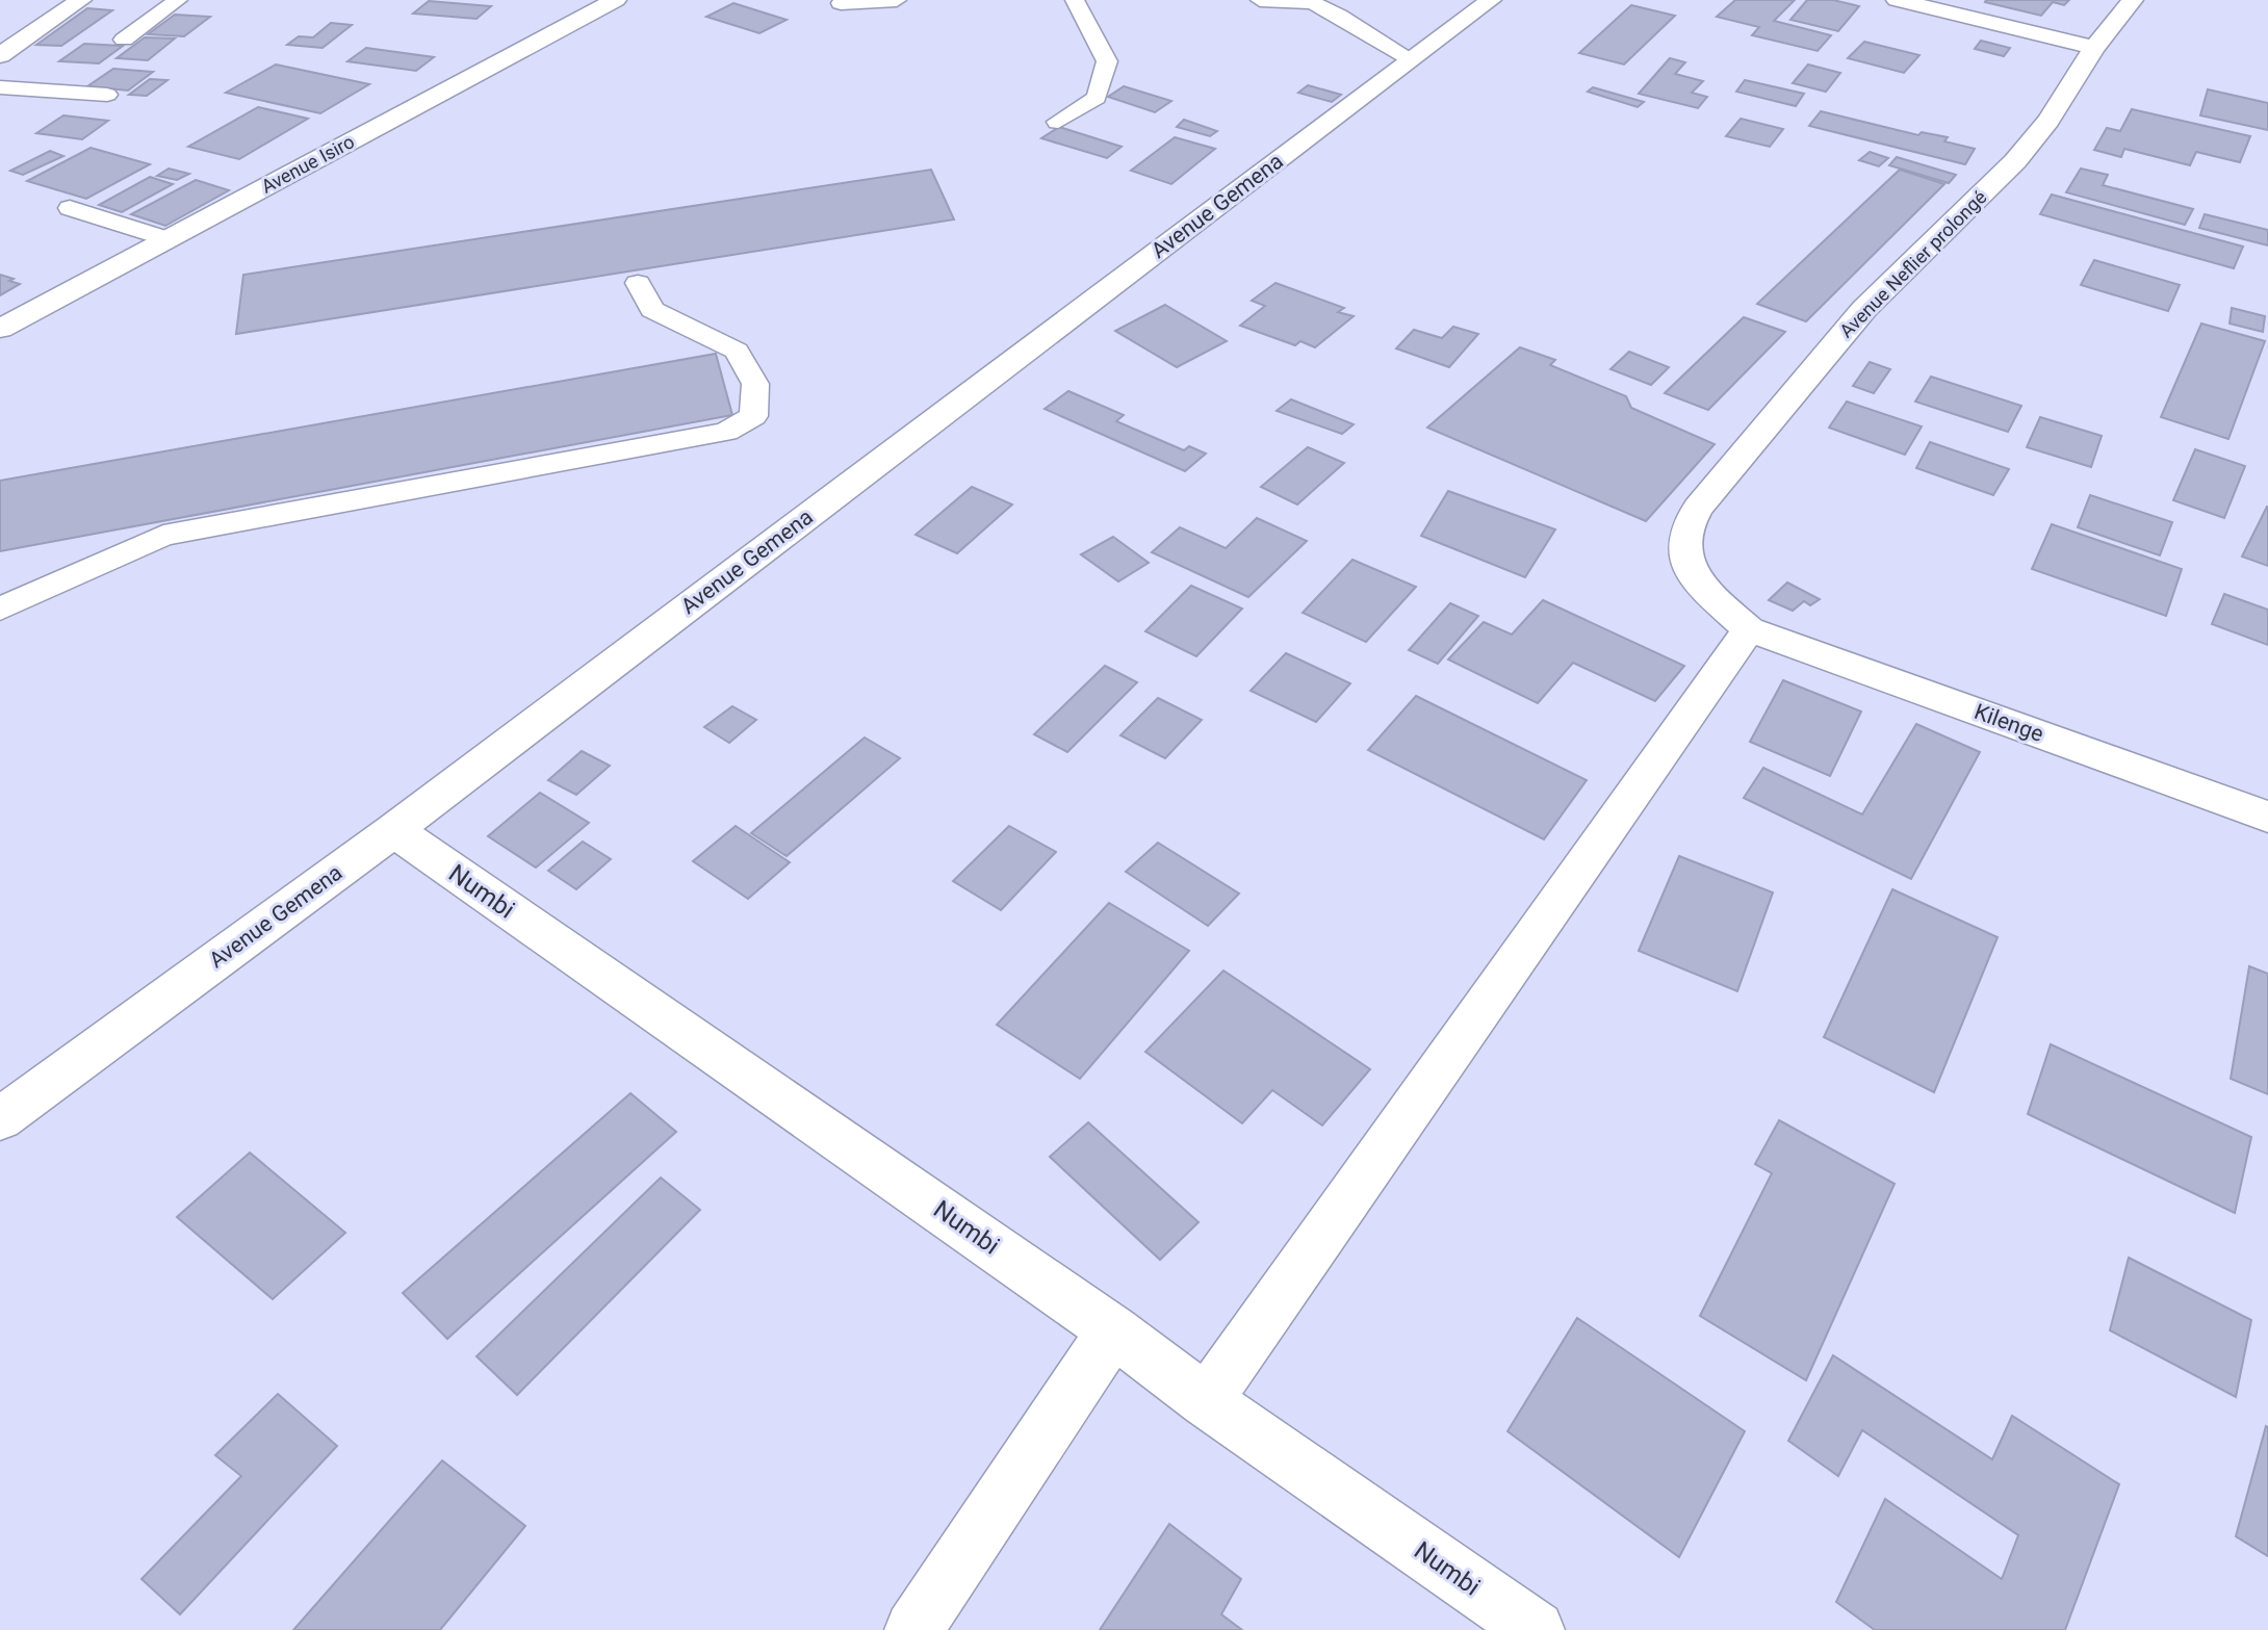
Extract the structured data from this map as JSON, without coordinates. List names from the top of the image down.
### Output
{
  "streets": {
    "street": [
      "Avenue Isiro",
      "Avenue Gemena",
      "Avenue Neflier prolongé",
      "Kilenge",
      "Numbi"
    ]
  },
  "crossings": [
    ["Avenue Gemena", "Numbi"],
    ["Avenue Neflier prolongé", "Kilenge"]
  ]
}
